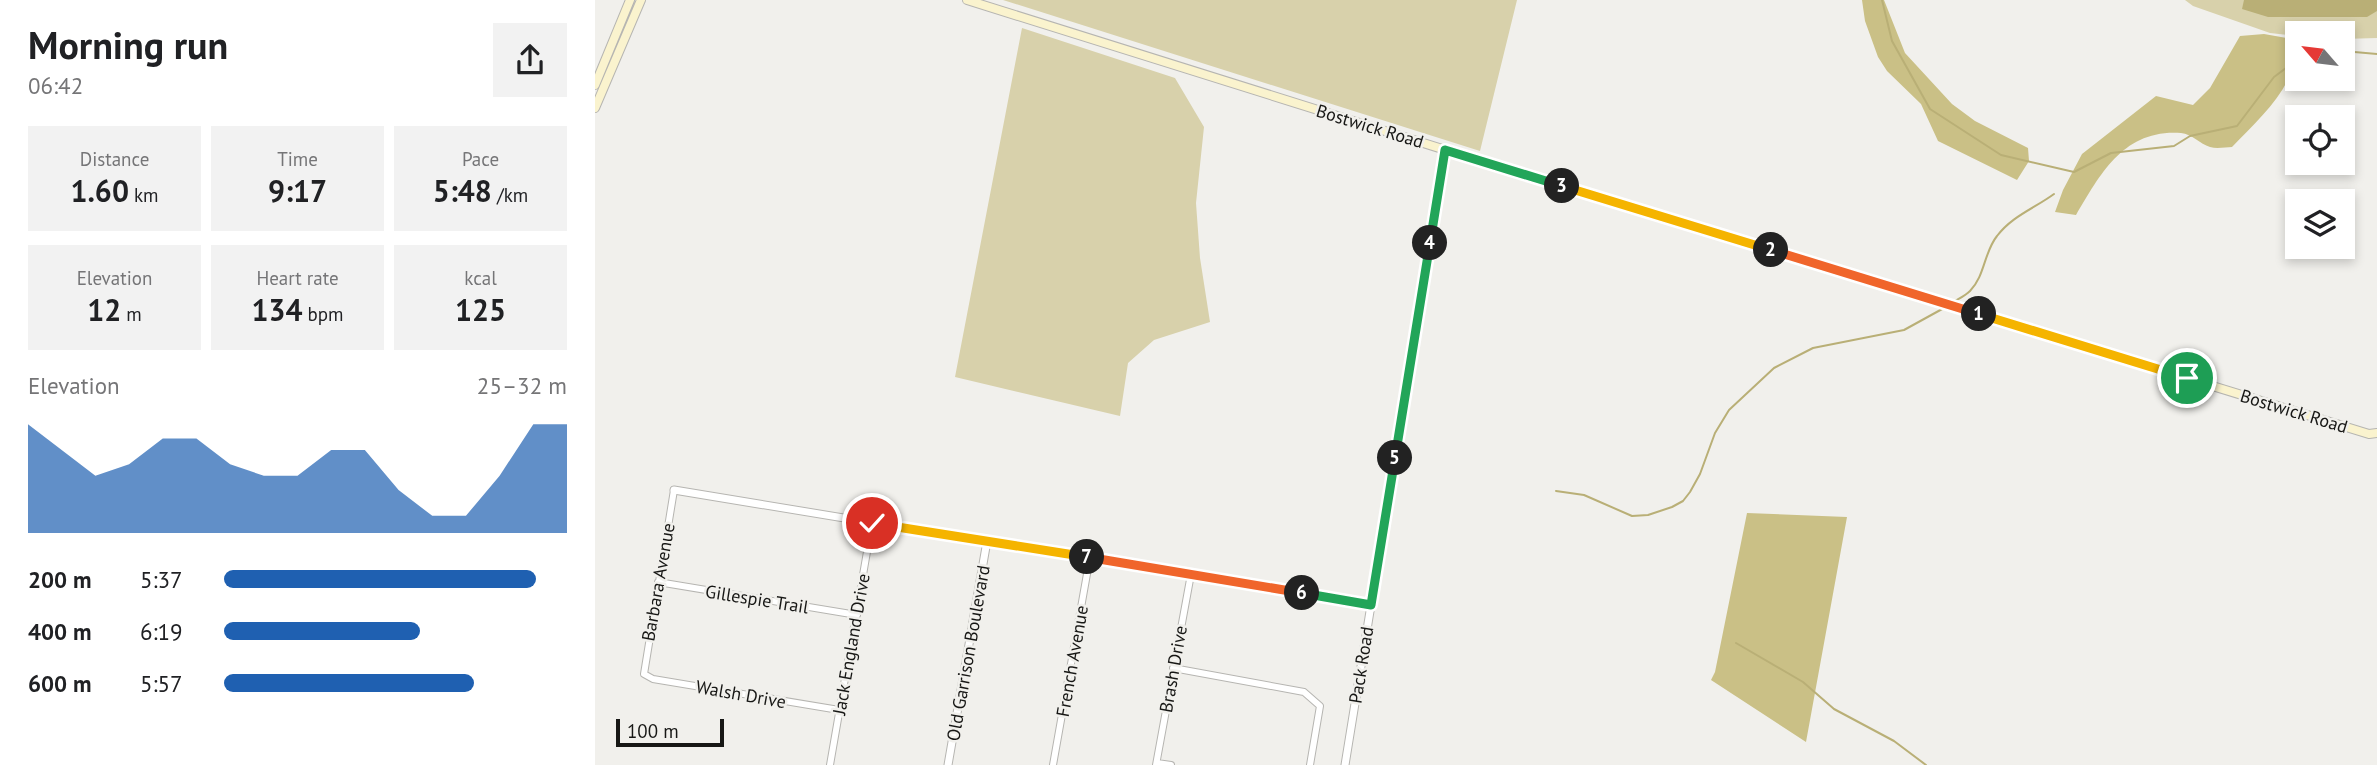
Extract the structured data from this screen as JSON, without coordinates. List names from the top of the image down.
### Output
{
  "streets": {
    "main road": ["Bostwick Road"],
    "street": [
      "Barbara Avenue",
      "Gillespie Trail",
      "Jack England Drive",
      "Old Garrison Boulevard",
      "French Avenue",
      "Pack Road",
      "Brash Drive",
      "Walsh Drive"
    ]
  },
  "crossings": [
    ["Bostwick Road", "Pack Road"],
    ["Barbara Avenue", "Gillespie Trail"],
    ["Barbara Avenue", "Walsh Drive"],
    ["Gillespie Trail", "Jack England Drive"],
    ["Jack England Drive", "Walsh Drive"]
  ],
  "scale_bar": "100 m",
  "north": "top left",
  "page": {
    "heading": ["Morning run", "06:42"],
    "stats": [
      ["Distance", "1.60 km"],
      ["Time", "9:17"],
      ["Pace", "5:48 /km"],
      ["Elevation", "12 m"],
      ["Heart rate", "134 bpm"],
      ["kcal", "125"]
    ],
    "pins": [
      "3",
      "4",
      "2",
      "1",
      "5",
      "7",
      "6"
    ],
    "chart": ["Elevation", "25–32 m"],
    "list": [
      {
        "name": "200 m",
        "note": "5:37"
      },
      {
        "name": "400 m",
        "note": "6:19"
      },
      {
        "name": "600 m",
        "note": "5:57"
      }
    ],
    "scale": "100 m"
  }
}
